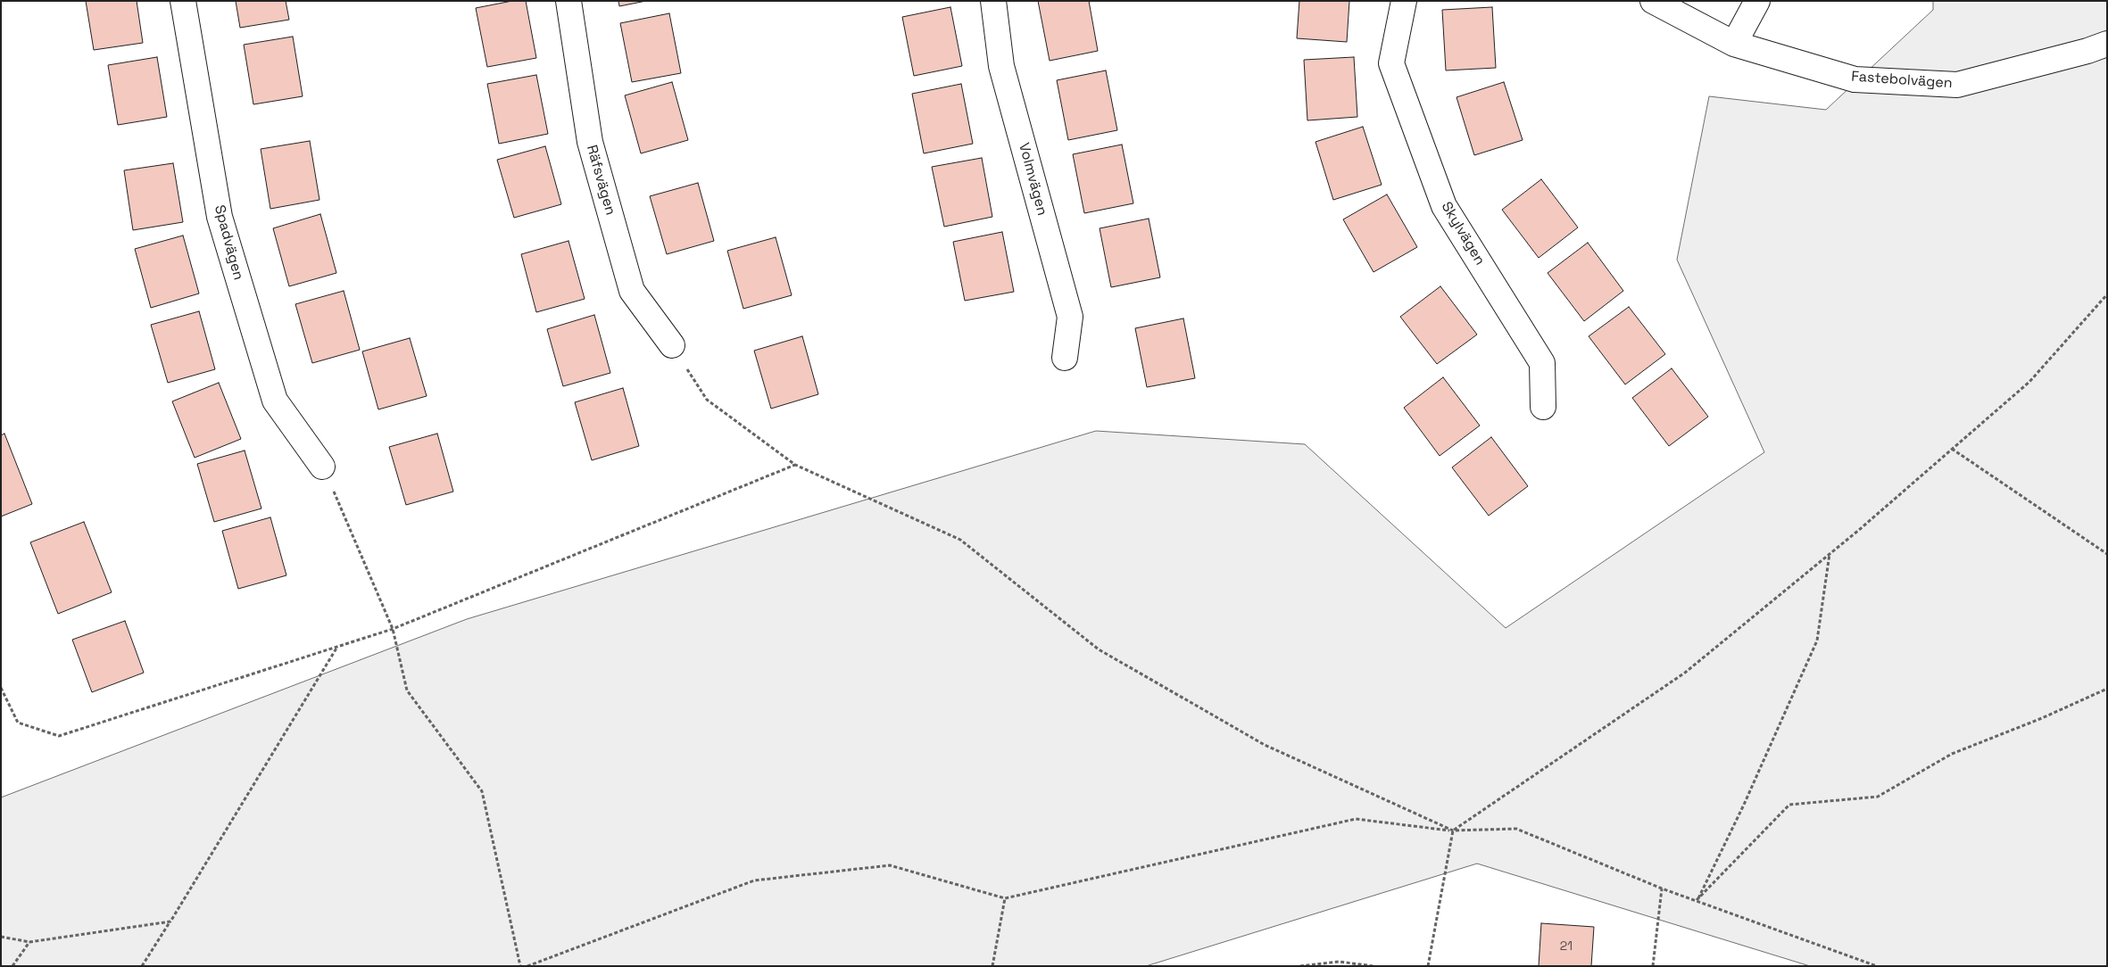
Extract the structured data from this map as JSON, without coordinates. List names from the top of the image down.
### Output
{
  "streets": {
    "street": [
      "Fastebolvägen",
      "Volmvägen",
      "Räfsvägen",
      "Skylvägen",
      "Spadvägen"
    ]
  },
  "house_numbers": ["21"]
}
